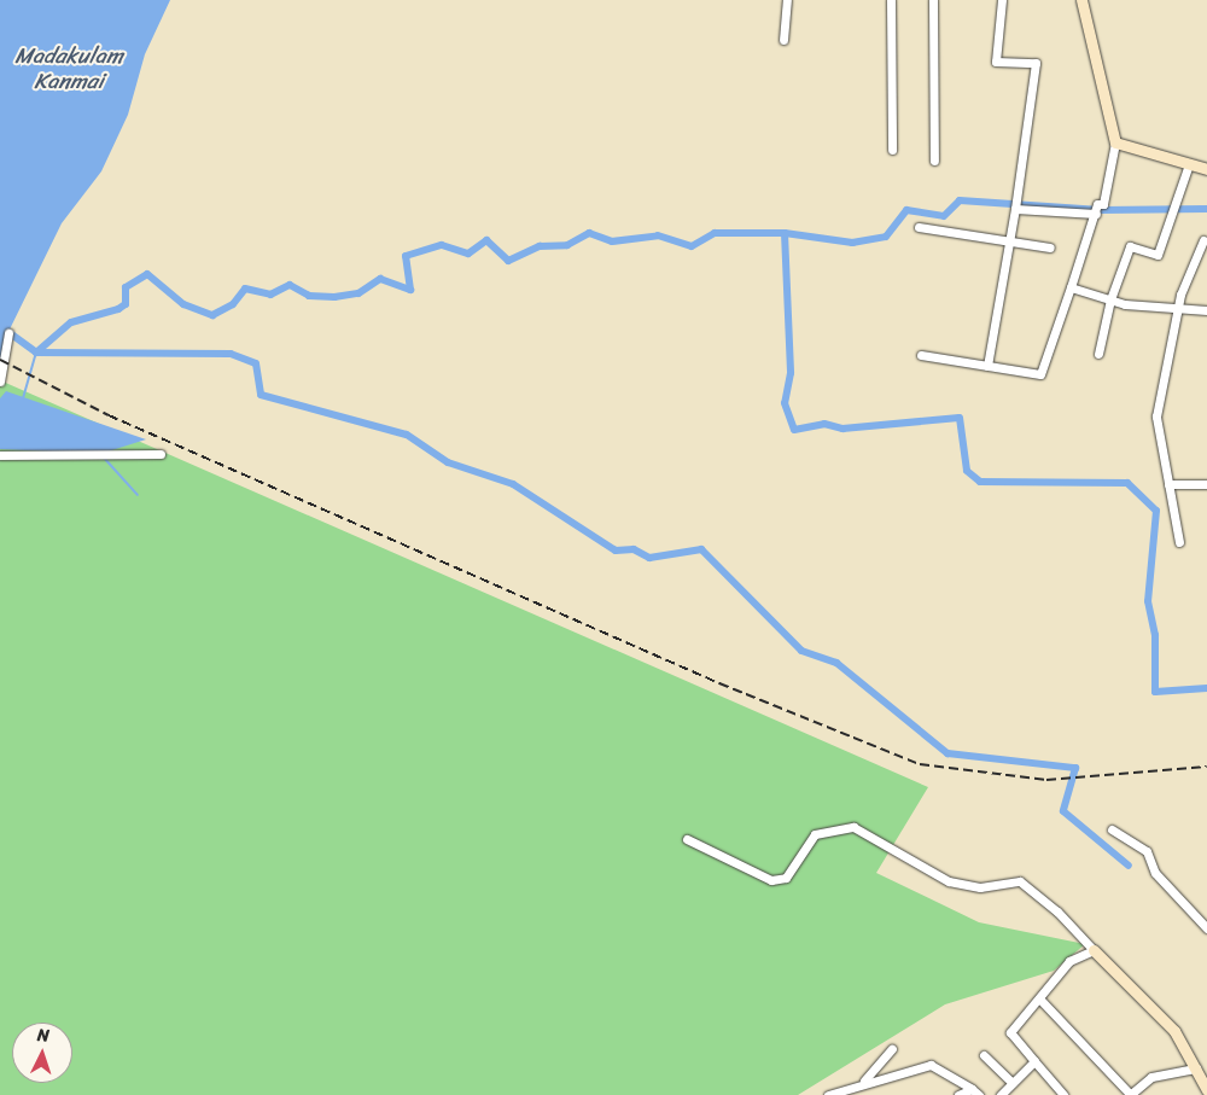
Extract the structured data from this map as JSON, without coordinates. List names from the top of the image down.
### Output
{
  "water": ["Madakulam Kanmai"],
  "north": "top"
}
